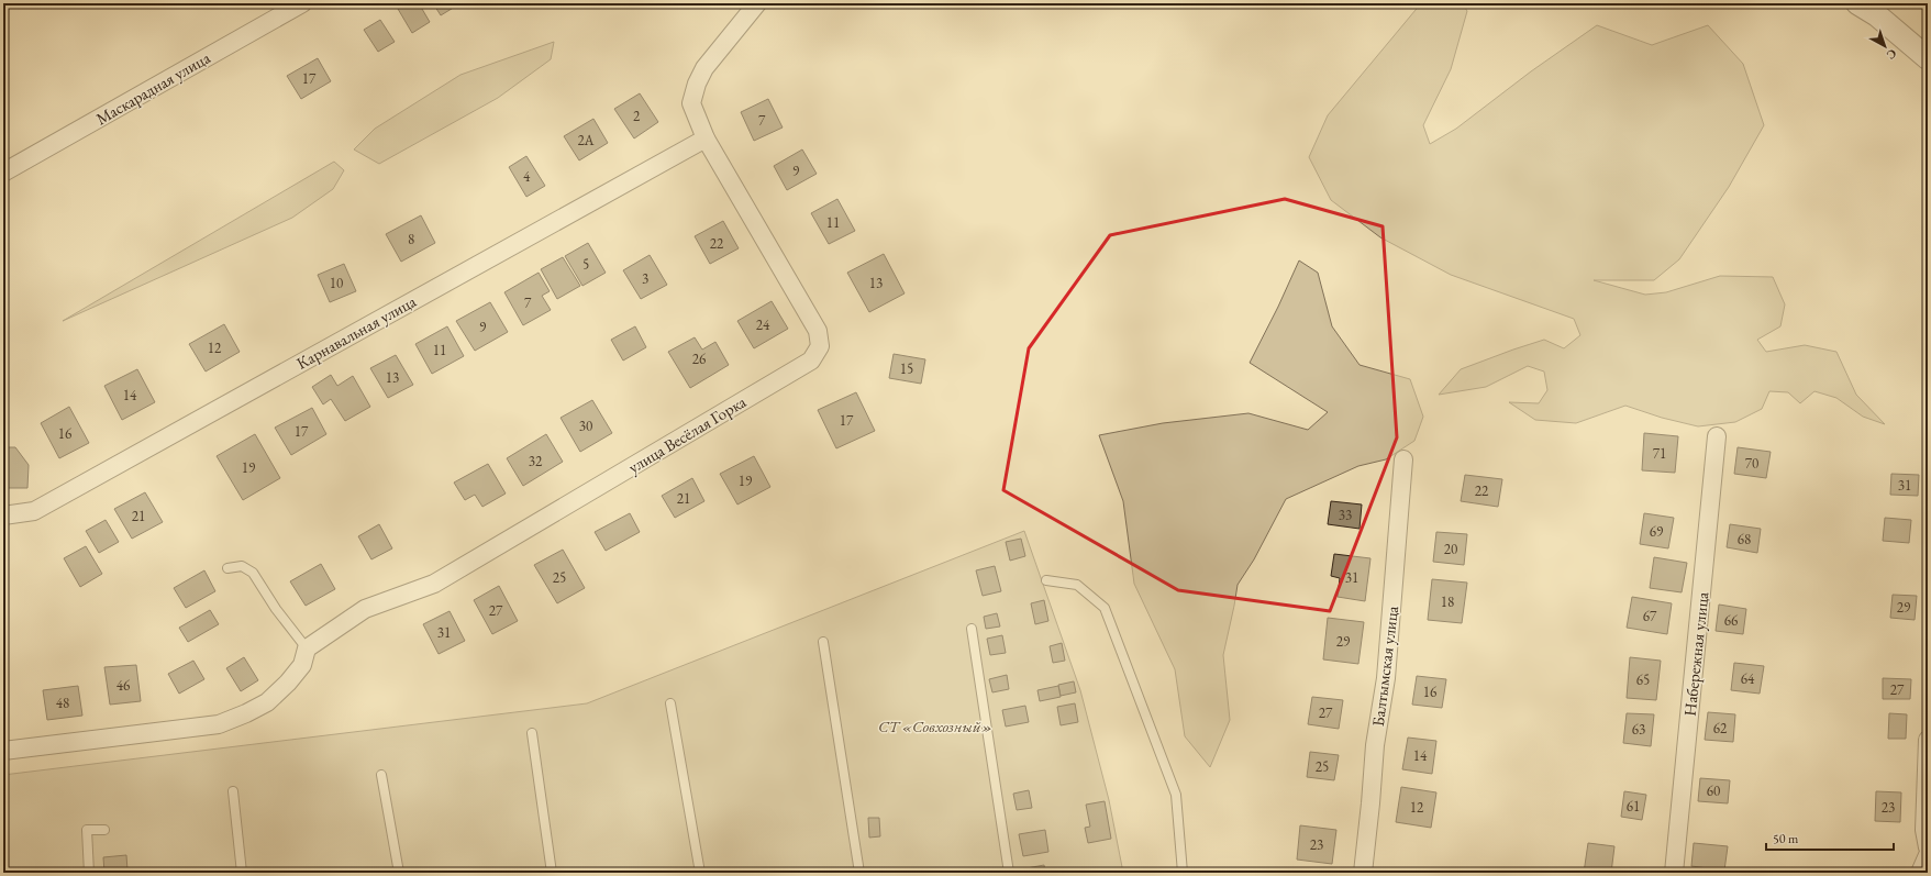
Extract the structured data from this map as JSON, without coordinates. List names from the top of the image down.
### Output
{
  "streets": {
    "street": [
      "Маскарадная улица",
      "Карнавальная улица",
      "улица Весёлая Горка",
      "Набережная улица",
      "Балтымская улица"
    ]
  },
  "crossings": [
    ["Карнавальная улица", "улица Весёлая Горка"]
  ],
  "parks": ["СТ «Совхозный»"],
  "house_numbers": [
    "17",
    "2",
    "7",
    "2А",
    "9",
    "4",
    "11",
    "8",
    "22",
    "5",
    "3",
    "10",
    "13",
    "7",
    "24",
    "9",
    "12",
    "11",
    "26",
    "15",
    "13",
    "14",
    "17",
    "30",
    "17",
    "16",
    "71",
    "32",
    "70",
    "19",
    "19",
    "31",
    "22",
    "21",
    "33",
    "21",
    "69",
    "68",
    "20",
    "25",
    "31",
    "18",
    "29",
    "27",
    "67",
    "66",
    "31",
    "29",
    "64",
    "65",
    "46",
    "27",
    "16",
    "48",
    "27",
    "62",
    "63",
    "14",
    "25",
    "60",
    "61",
    "12",
    "23",
    "23"
  ],
  "scale_bar": "50 m",
  "north": "bottom right"
}
